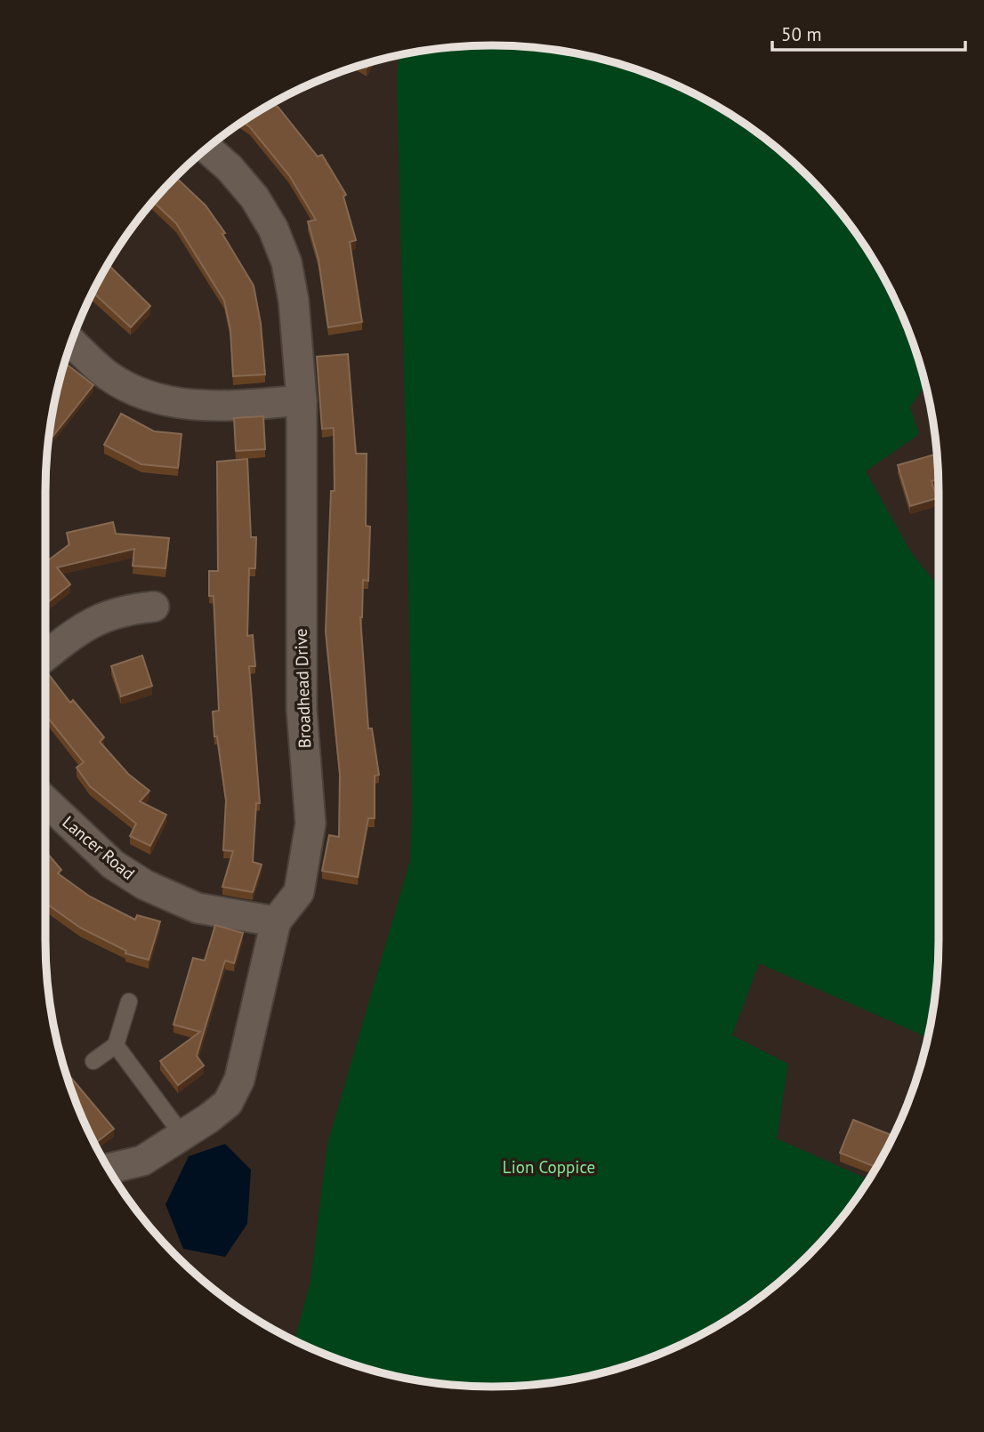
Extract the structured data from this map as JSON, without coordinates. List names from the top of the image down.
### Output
{
  "streets": {
    "street": ["Broadhead Drive", "Lancer Road"]
  },
  "crossings": [
    ["Broadhead Drive", "Lancer Road"]
  ],
  "parks": ["Lion Coppice"],
  "scale_bar": "50 m"
}
